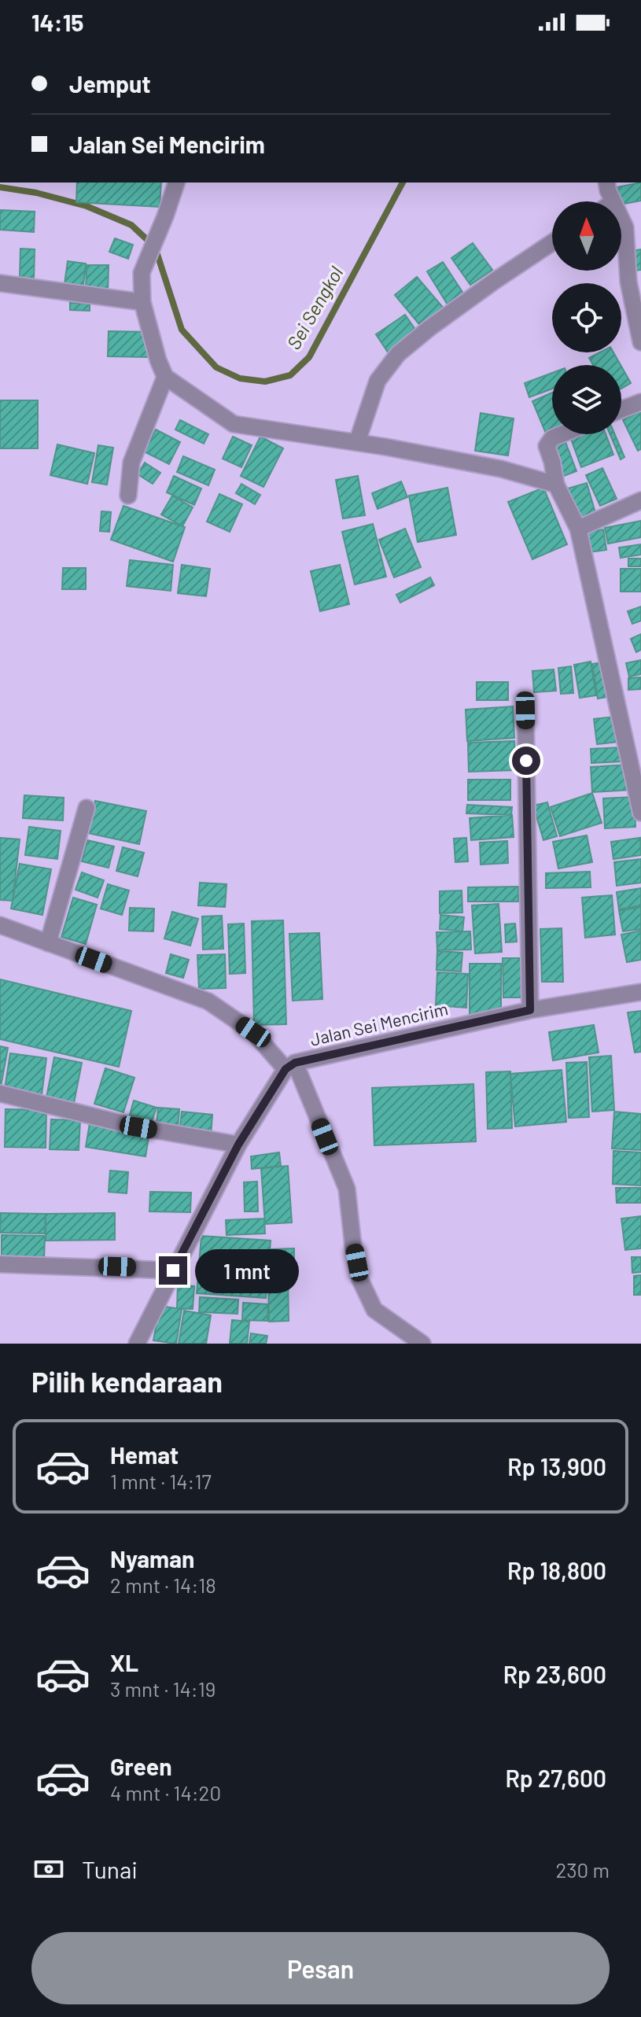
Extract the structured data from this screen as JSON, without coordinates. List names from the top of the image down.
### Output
{
  "streets": {
    "street": ["Jalan Sei Mencirim"]
  },
  "water": ["Sei Sengkol"],
  "north": "top",
  "page": {
    "status": "14:15",
    "banner": ["Jemput", "Jalan Sei Mencirim"],
    "bubble": "1 mnt",
    "heading": "Pilih kendaraan",
    "list": [
      {
        "name": "Hemat",
        "note": "1 mnt · 14:17",
        "value": "Rp 13,900"
      },
      {
        "name": "Nyaman",
        "note": "2 mnt · 14:18",
        "value": "Rp 18,800"
      },
      {
        "name": "XL",
        "note": "3 mnt · 14:19",
        "value": "Rp 23,600"
      },
      {
        "name": "Green",
        "note": "4 mnt · 14:20",
        "value": "Rp 27,600"
      }
    ],
    "pay": ["Tunai", "230 m"],
    "buttons": "Pesan"
  }
}
